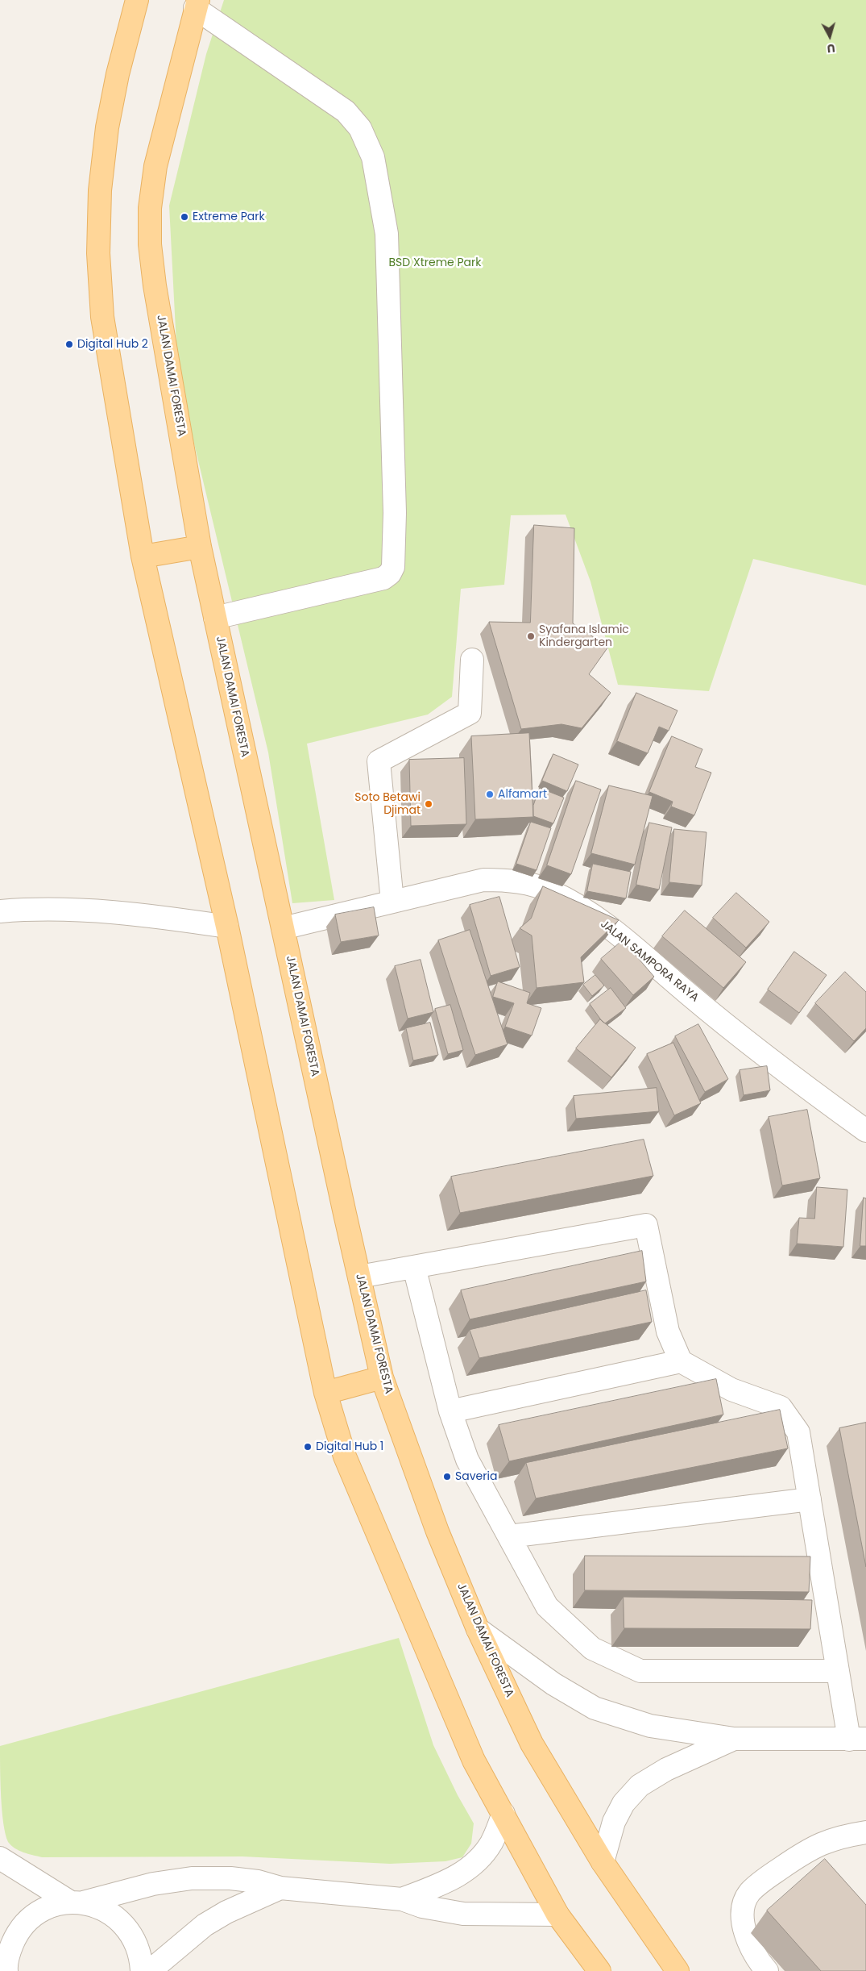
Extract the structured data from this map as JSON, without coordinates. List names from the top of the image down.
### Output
{
  "streets": {
    "main road": ["JALAN DAMAI FORESTA"],
    "street": ["JALAN SAMPORA RAYA"]
  },
  "crossings": [
    ["JALAN DAMAI FORESTA", "JALAN SAMPORA RAYA"]
  ],
  "parks": ["BSD Xtreme Park"],
  "places": [
    "Extreme Park",
    "Digital Hub 2",
    "Syafana Islamic Kindergarten",
    "Alfamart",
    "Soto Betawi Djimat",
    "Digital Hub 1",
    "Saveria"
  ],
  "north": "bottom"
}
